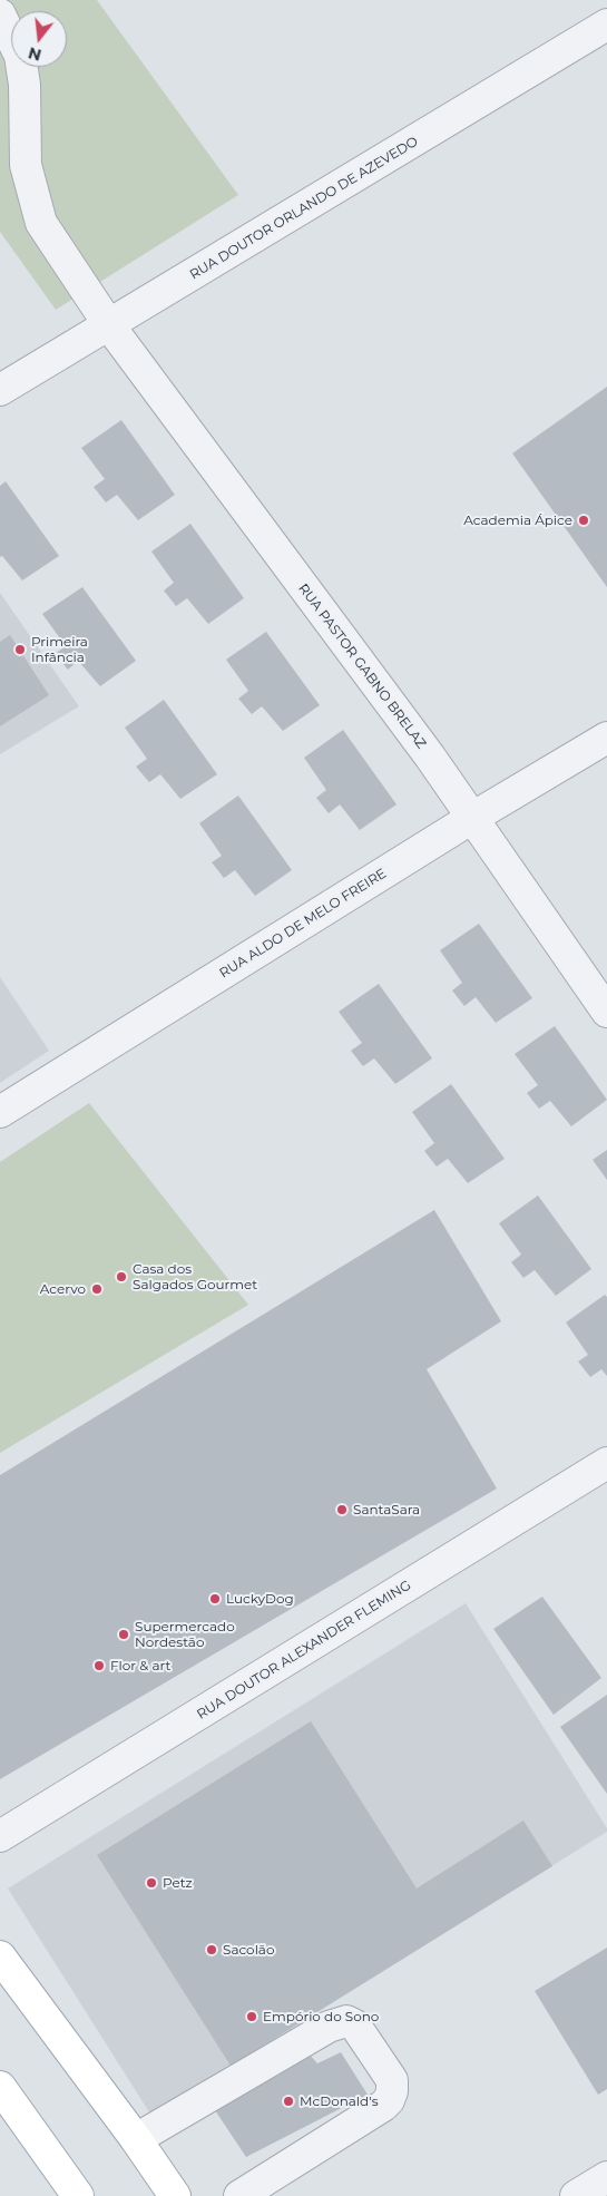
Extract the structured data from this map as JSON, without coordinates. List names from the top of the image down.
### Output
{
  "streets": {
    "street": [
      "RUA DOUTOR ORLANDO DE AZEVEDO",
      "RUA PASTOR GABNO BRELAZ",
      "RUA ALDO DE MELO FREIRE",
      "RUA DOUTOR ALEXANDER FLEMING"
    ]
  },
  "crossings": [
    ["RUA DOUTOR ORLANDO DE AZEVEDO", "RUA PASTOR GABNO BRELAZ"],
    ["RUA PASTOR GABNO BRELAZ", "RUA ALDO DE MELO FREIRE"]
  ],
  "places": [
    "Academia Ápice",
    "Primeira Infância",
    "Casa dos Salgados Gourmet",
    "Acervo",
    "SantaSara",
    "LuckyDog",
    "Supermercado Nordestão",
    "Flor & art",
    "Petz",
    "Sacolão",
    "Empório do Sono",
    "McDonald's"
  ],
  "north": "bottom"
}
